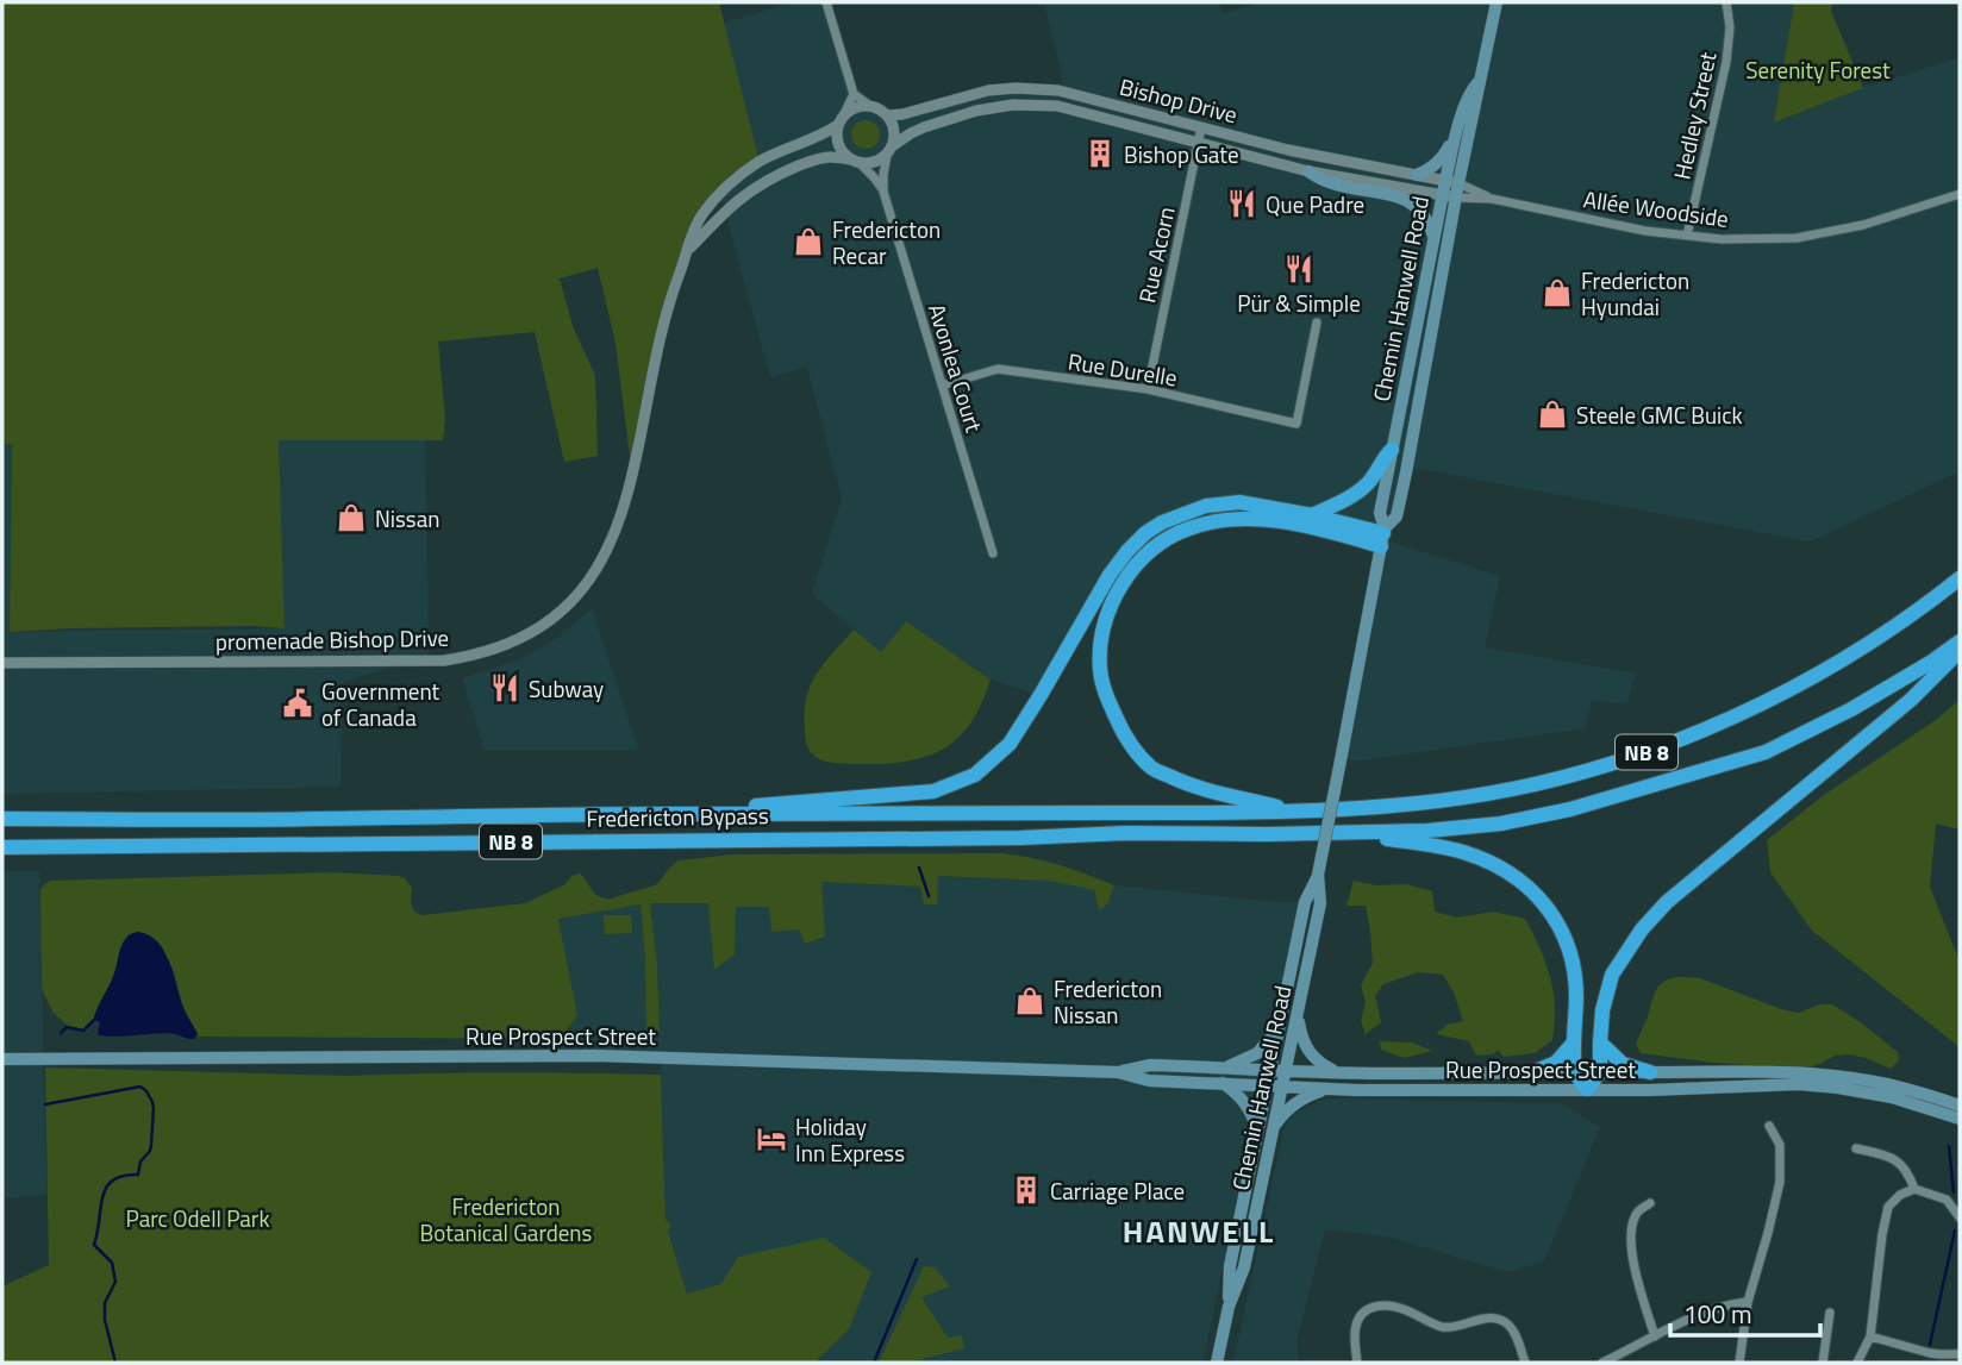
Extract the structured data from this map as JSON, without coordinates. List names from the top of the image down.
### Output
{
  "streets": {
    "highway": ["NB 8", "Fredericton Bypass"],
    "main road": ["Chemin Hanwell Road", "Rue Prospect Street"],
    "street": [
      "Bishop Drive",
      "Hedley Street",
      "Allée Woodside",
      "Rue Acorn",
      "Avonlea Court",
      "Rue Durelle",
      "promenade Bishop Drive"
    ]
  },
  "crossings": [
    ["Bishop Drive", "Rue Acorn"],
    ["Bishop Drive", "Chemin Hanwell Road"],
    ["Bishop Drive", "Avonlea Court"],
    ["Hedley Street", "Allée Woodside"],
    ["Rue Acorn", "Rue Durelle"],
    ["Chemin Hanwell Road", "Rue Prospect Street"],
    ["Avonlea Court", "Rue Durelle"],
    ["NB 8", "Fredericton Bypass"]
  ],
  "districts": ["HANWELL"],
  "parks": ["Serenity Forest", "Fredericton Botanical Gardens", "Parc Odell Park"],
  "places": {
    "building": ["Bishop Gate", "Carriage Place"],
    "restaurant": ["Que Padre", "Pür & Simple", "Subway"],
    "shop": [
      "Fredericton Recar",
      "Fredericton Hyundai",
      "Steele GMC Buick",
      "Nissan",
      "Fredericton Nissan"
    ],
    "public building": ["Government of Canada"],
    "hotel": ["Holiday Inn Express"]
  },
  "scale_bar": "100 m"
}
